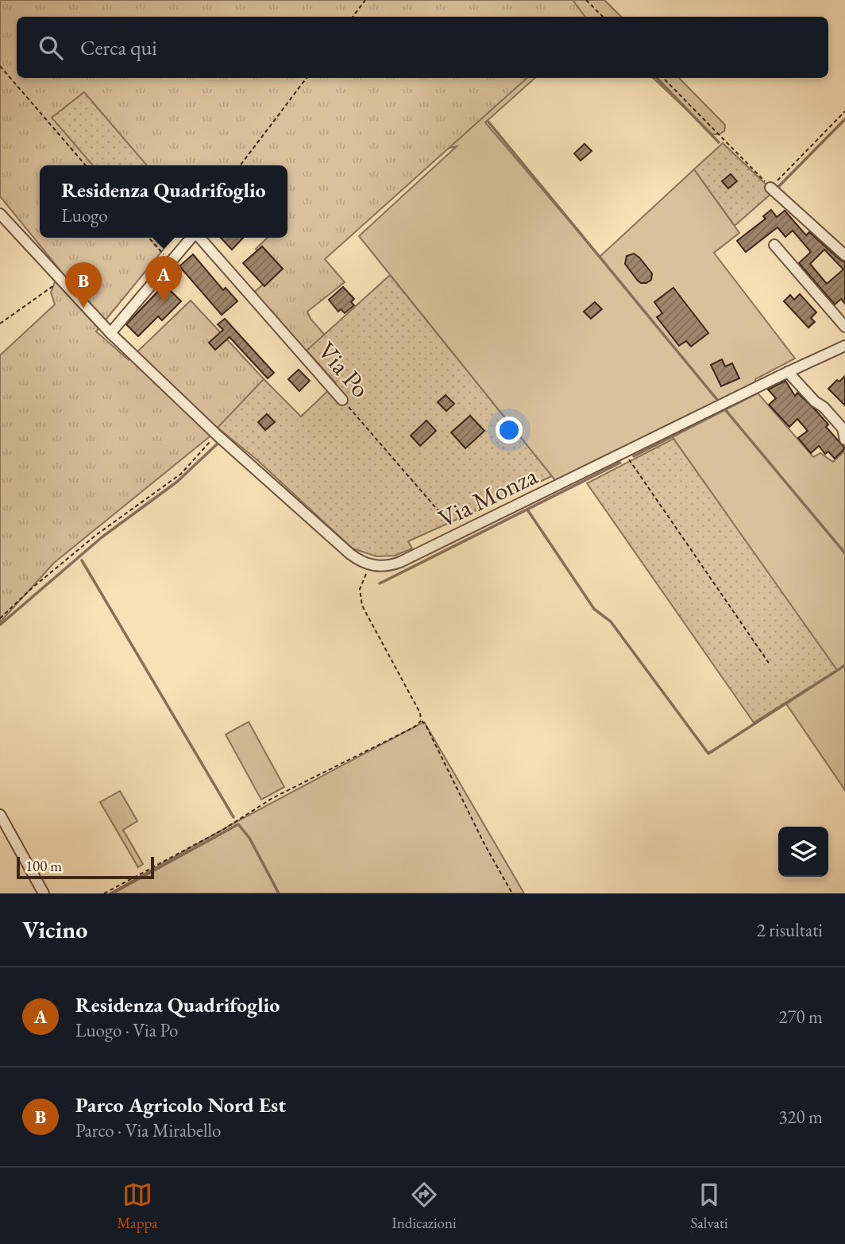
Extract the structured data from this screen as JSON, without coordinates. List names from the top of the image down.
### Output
{
  "streets": {
    "street": ["Via Po", "Via Monza"]
  },
  "crossings": [
    ["Via Po", "Via Monza"]
  ],
  "scale_bar": "100 m",
  "page": {
    "search": "Cerca qui",
    "popup": ["Residenza Quadrifoglio", "Luogo"],
    "pins": ["A", "B"],
    "scale": "100 m",
    "heading": ["Vicino", "2 risultati"],
    "list": [
      {
        "mark": "A",
        "name": "Residenza Quadrifoglio",
        "note": "Luogo · Via Po",
        "value": "270 m"
      },
      {
        "mark": "B",
        "name": "Parco Agricolo Nord Est",
        "note": "Parco · Via Mirabello",
        "value": "320 m"
      }
    ],
    "nav": ["Mappa", "Indicazioni", "Salvati"]
  }
}
